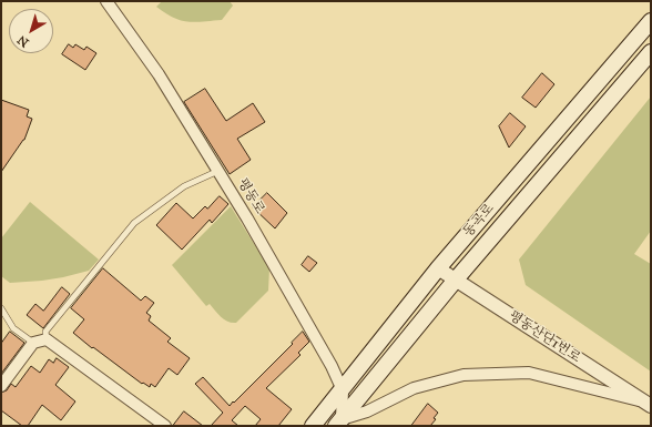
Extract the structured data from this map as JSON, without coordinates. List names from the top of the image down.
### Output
{
  "streets": {
    "main road": ["동곡로"],
    "street": ["평동로", "평동산단1번로"]
  },
  "crossings": [
    ["평동로", "동곡로"],
    ["동곡로", "평동산단1번로"]
  ],
  "north": "bottom left"
}
